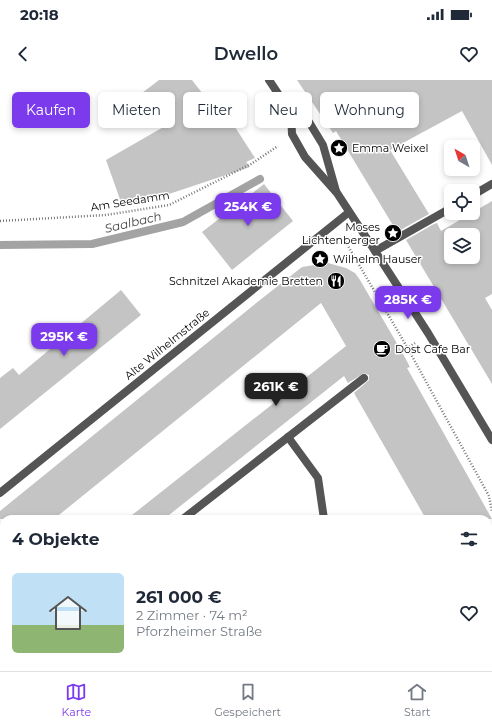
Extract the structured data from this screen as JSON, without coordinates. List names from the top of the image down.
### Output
{
  "streets": {
    "street": ["Alte Wilhelmstraße"],
    "path": ["Am Seedamm"]
  },
  "water": ["Saalbach"],
  "places": {
    "place": ["Emma Weixel", "Moses Lichtenberger", "Wilhelm Hauser"],
    "restaurant": ["Schnitzel Akademie Bretten"],
    "cafe": ["Dost Cafe Bar"]
  },
  "north": "top left",
  "page": {
    "status": "20:18",
    "header": "Dwello",
    "chip": [
      "Kaufen",
      "Mieten",
      "Filter",
      "Neu",
      "Wohnung"
    ],
    "price": [
      "254K €",
      "285K €",
      "295K €",
      "261K €"
    ],
    "heading": "4 Objekte",
    "list": [
      {
        "name": "261 000 €",
        "note": "2 Zimmer · 74 m² · Pforzheimer Straße"
      }
    ],
    "tabs": ["Karte", "Gespeichert", "Start"]
  }
}
